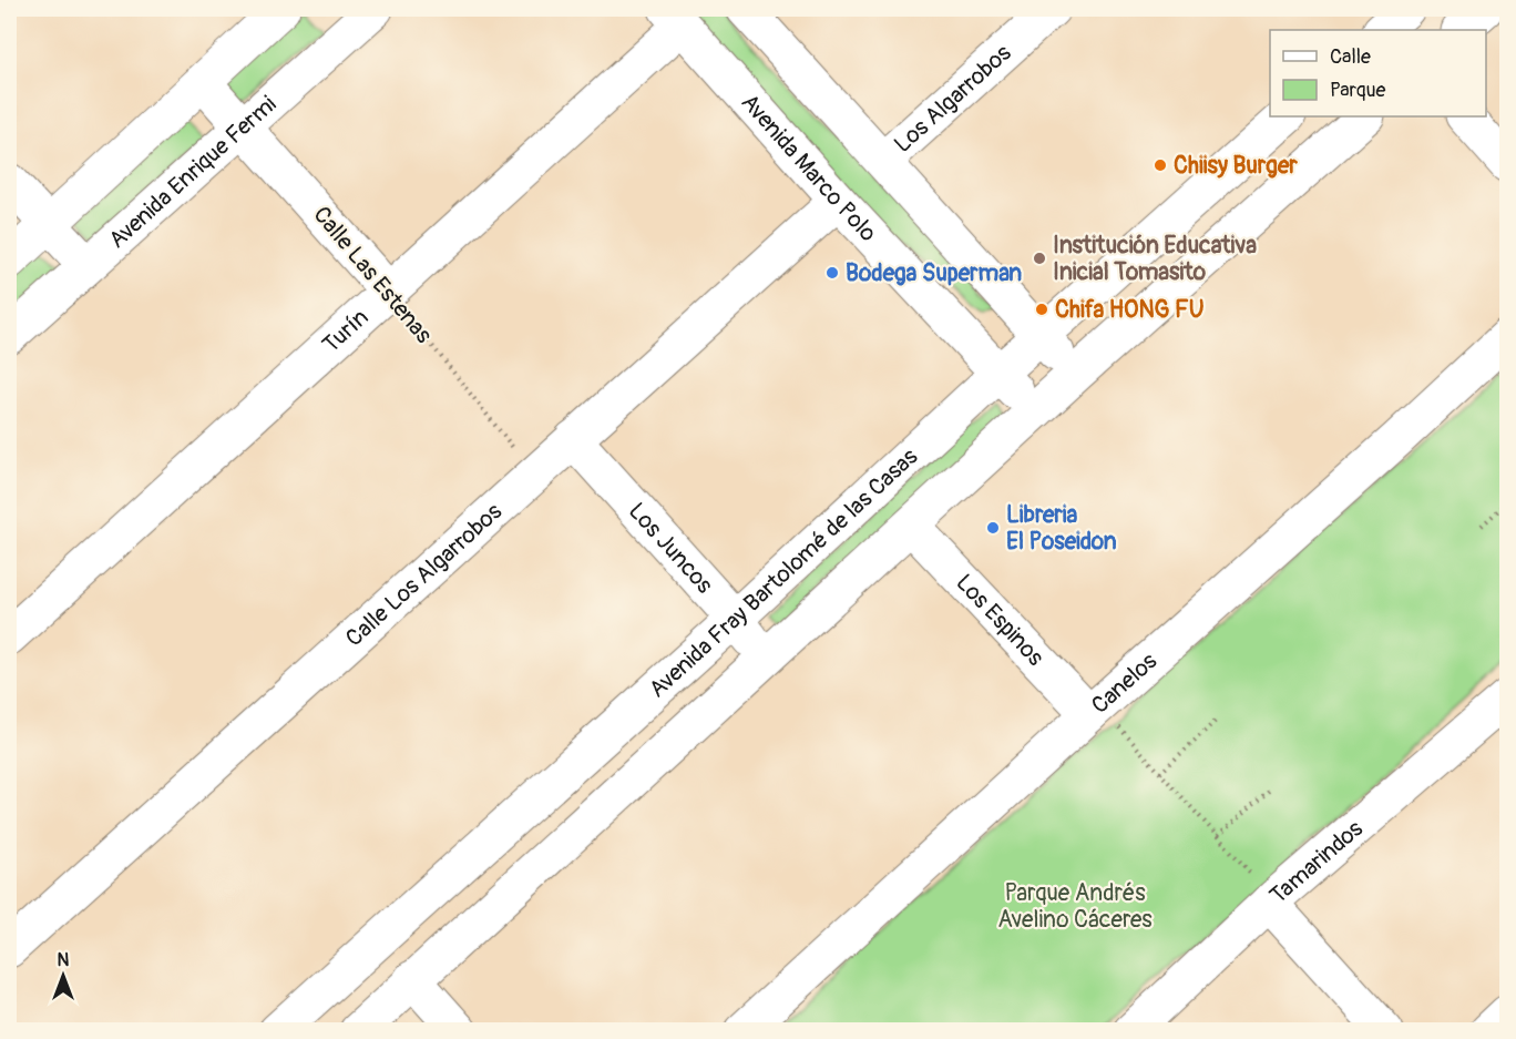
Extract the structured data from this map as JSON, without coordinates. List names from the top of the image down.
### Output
{
  "streets": {
    "street": [
      "Los Algarrobos",
      "Avenida Marco Polo",
      "Avenida Enrique Fermi",
      "Calle Las Estenas",
      "Turín",
      "Los Juncos",
      "Avenida Fray Bartolomé de las Casas",
      "Calle Los Algarrobos",
      "Los Espinos",
      "Canelos",
      "Tamarindos"
    ]
  },
  "crossings": [
    ["Avenida Marco Polo", "Turín"],
    ["Avenida Marco Polo", "Avenida Fray Bartolomé de las Casas"],
    ["Avenida Marco Polo", "Calle Los Algarrobos"],
    ["Avenida Enrique Fermi", "Calle Las Estenas"],
    ["Calle Las Estenas", "Turín"],
    ["Calle Las Estenas", "Calle Los Algarrobos"],
    ["Los Juncos", "Avenida Fray Bartolomé de las Casas"],
    ["Los Juncos", "Calle Los Algarrobos"],
    ["Avenida Fray Bartolomé de las Casas", "Los Espinos"],
    ["Los Espinos", "Canelos"]
  ],
  "parks": ["Parque Andrés Avelino Cáceres"],
  "places": [
    "Chiisy Burger",
    "Institución Educativa Inicial Tomasito",
    "Bodega Superman",
    "Chifa HONG FU",
    "Libreria El Poseidon"
  ],
  "legend": ["Calle", "Parque"],
  "north": "top"
}
